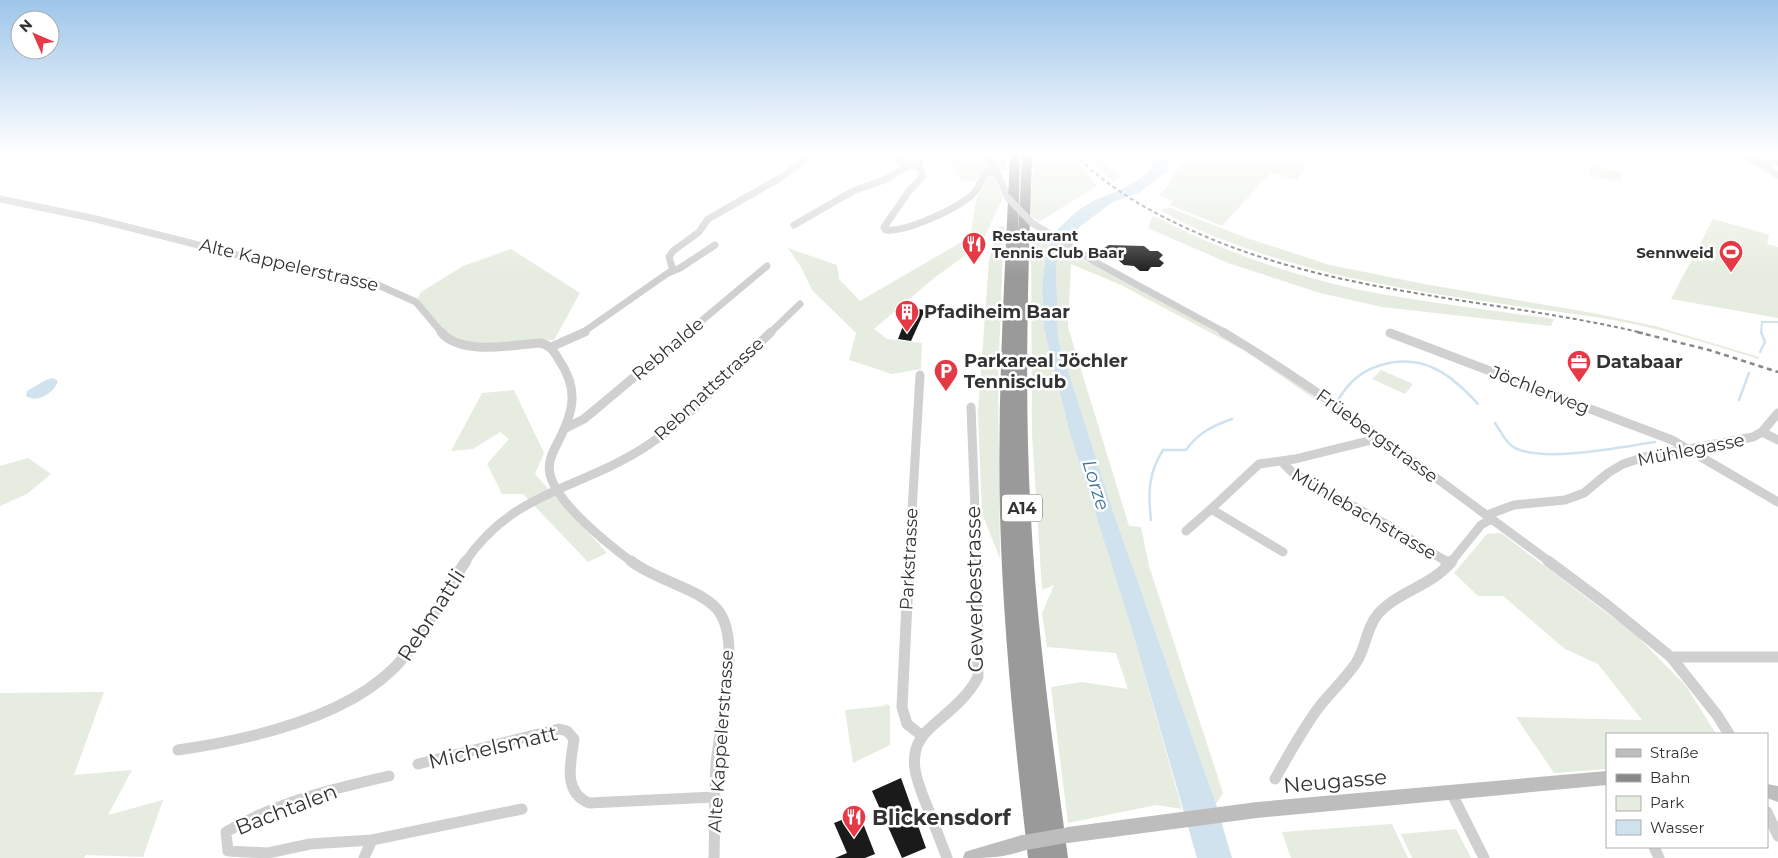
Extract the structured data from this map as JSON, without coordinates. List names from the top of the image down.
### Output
{
  "streets": {
    "highway": ["A14"],
    "street": [
      "Alte Kappelerstrasse",
      "Rebhalde",
      "Rebmattstrasse",
      "Jöchlerweg",
      "Früebergstrasse",
      "Mühlegasse",
      "Mühlebachstrasse",
      "Parkstrasse",
      "Gewerbestrasse",
      "Rebmattli",
      "Michelsmatt",
      "Neugasse",
      "Bachtalen"
    ]
  },
  "crossings": [
    ["Alte Kappelerstrasse", "Rebmattstrasse"],
    ["Alte Kappelerstrasse", "Rebmattli"],
    ["Alte Kappelerstrasse", "Michelsmatt"],
    ["Rebmattstrasse", "Rebmattli"],
    ["Jöchlerweg", "Mühlegasse"],
    ["Früebergstrasse", "Mühlegasse"],
    ["Früebergstrasse", "Mühlebachstrasse"],
    ["Mühlegasse", "Mühlebachstrasse"],
    ["Parkstrasse", "Gewerbestrasse"]
  ],
  "water": ["Lorze"],
  "places": {
    "restaurant": ["Restaurant Tennis Club Baar", "Blickensdorf"],
    "sports": ["Sennweid"],
    "building": ["Pfadiheim Baar"],
    "office": ["Databaar"],
    "parking": ["Parkareal Jöchler Tennisclub"]
  },
  "legend": [
    "Straße",
    "Bahn",
    "Park",
    "Wasser"
  ],
  "north": "top left"
}
